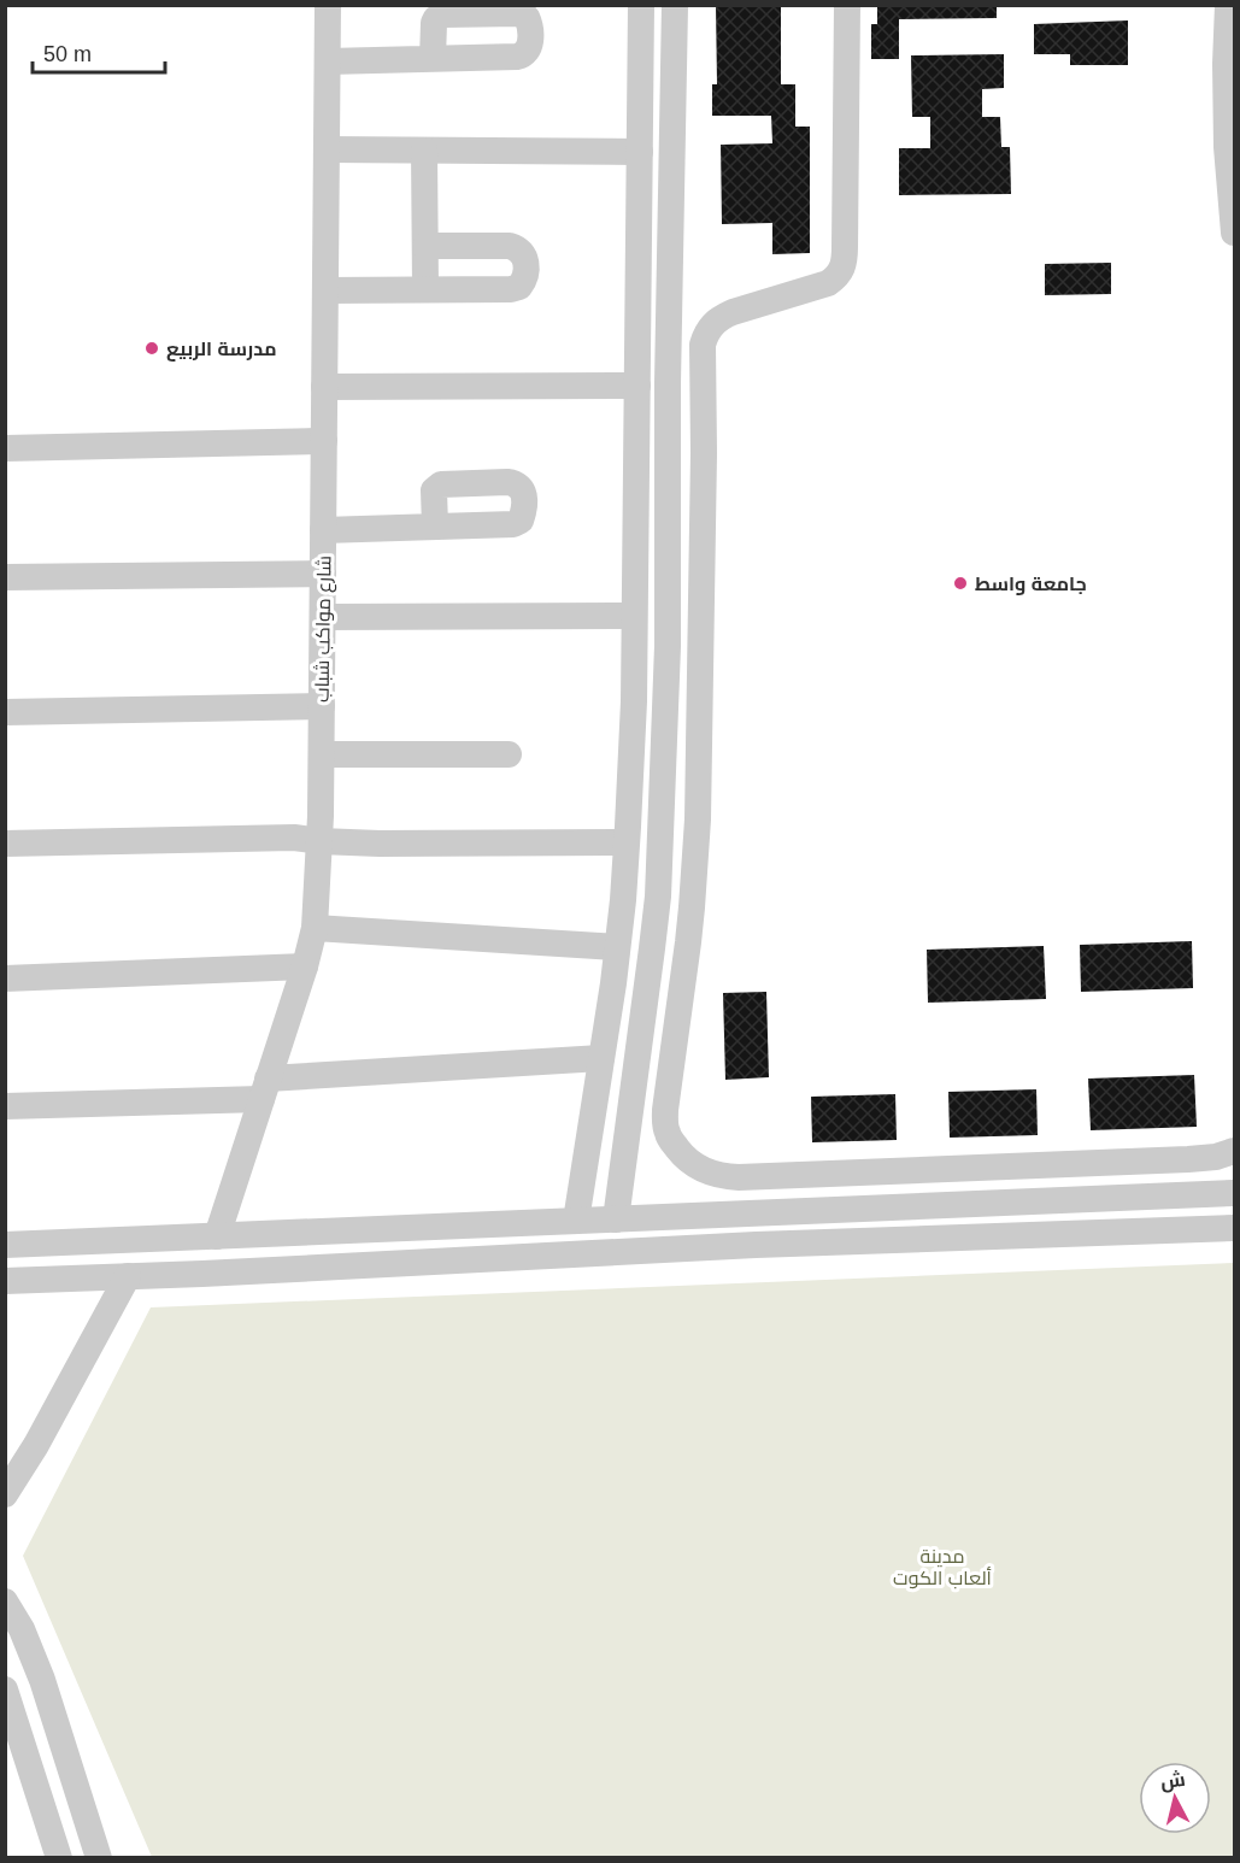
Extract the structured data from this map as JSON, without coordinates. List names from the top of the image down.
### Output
{
  "streets": {
    "street": ["شارع مواكب شباب"]
  },
  "parks": ["مدينة ألعاب الكوت"],
  "places": ["مدرسة الربيع", "جامعة واسط"],
  "scale_bar": "50 m",
  "north": "top"
}
